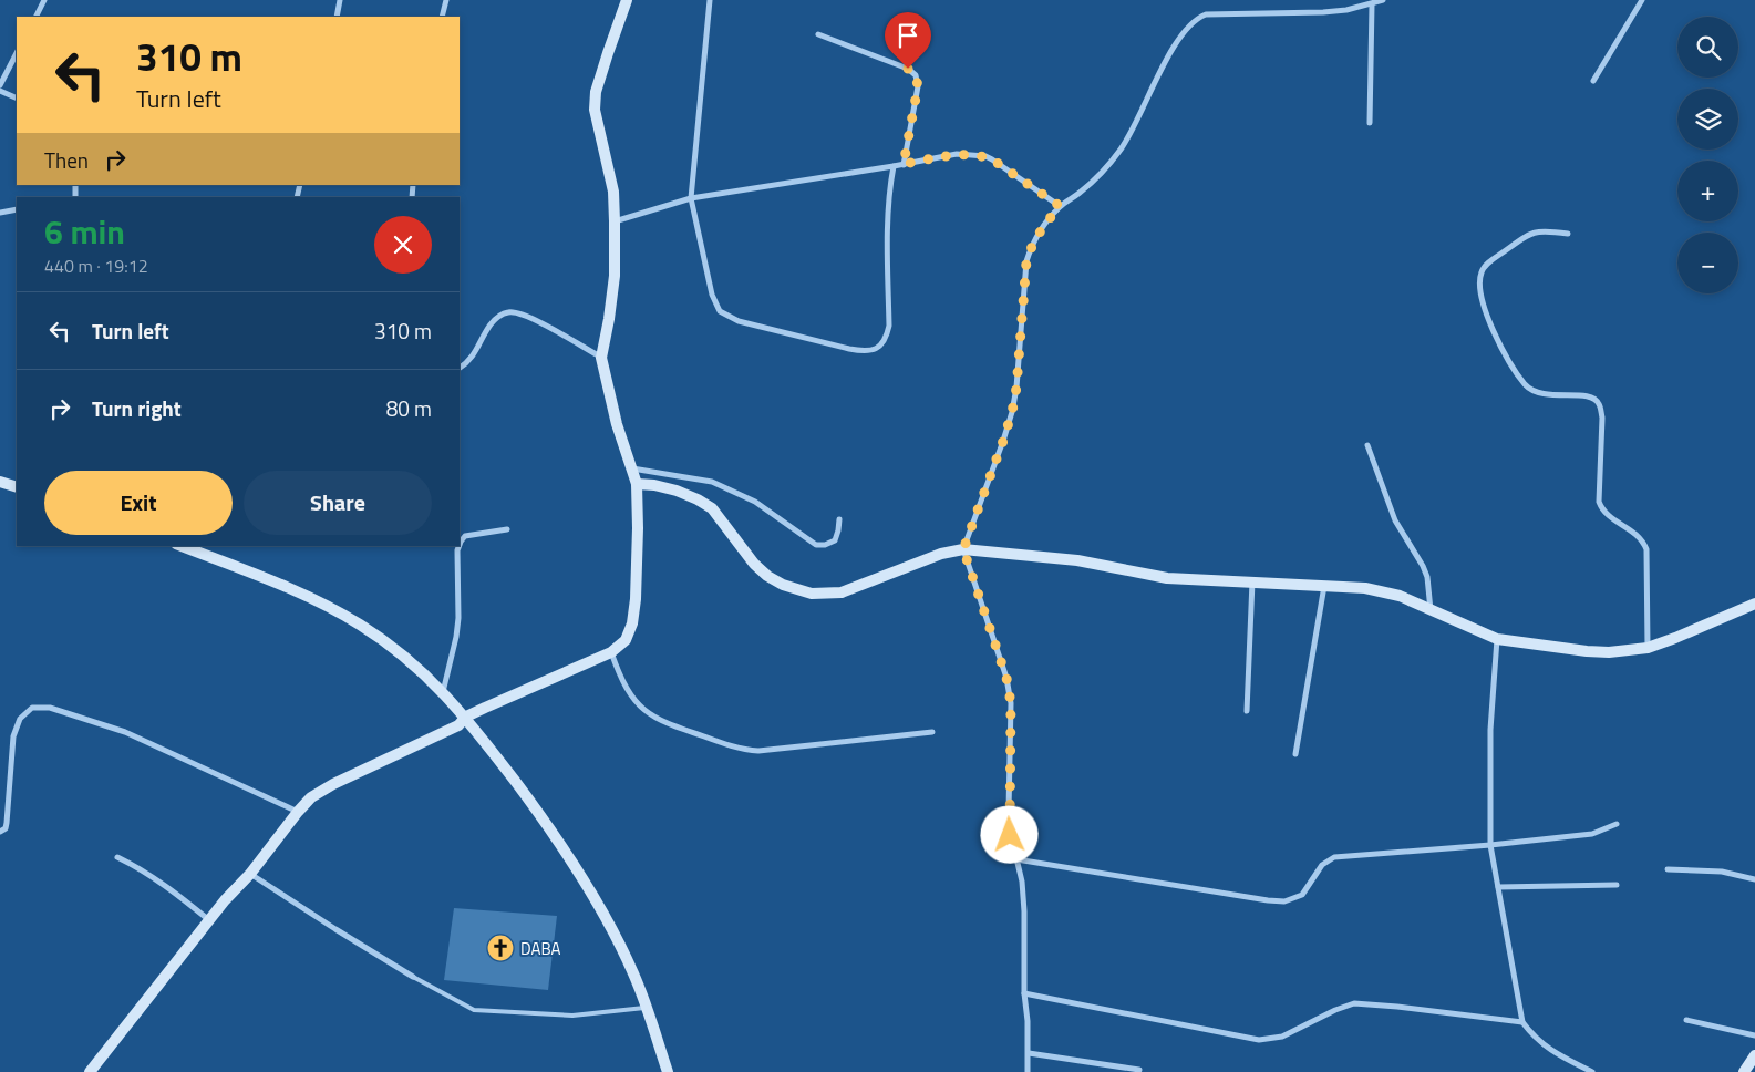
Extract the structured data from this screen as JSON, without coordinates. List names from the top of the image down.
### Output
{
  "places": {
    "church": ["DABA"]
  },
  "page": {
    "map_buttons": ["+", "−"],
    "turn": ["310 m", "Turn left"],
    "then": "Then",
    "heading": ["6 min", "440 m · 19:12"],
    "list": [
      {
        "name": "Turn left",
        "value": "310 m"
      },
      {
        "name": "Turn right",
        "value": "80 m"
      }
    ],
    "buttons": ["Exit", "Share"]
  }
}
